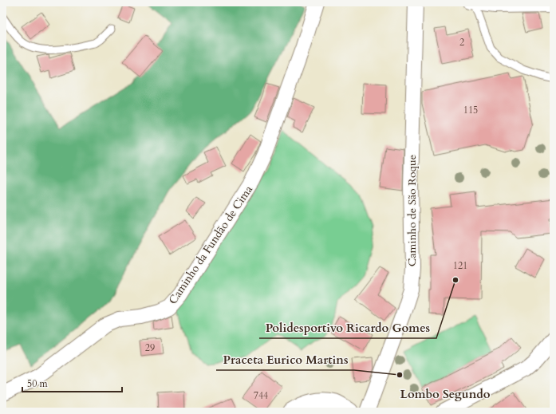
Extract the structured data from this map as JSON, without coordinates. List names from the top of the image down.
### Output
{
  "streets": {
    "street": ["Caminho de São Roque", "Caminho da Fundão de Cima"]
  },
  "districts": ["Lombo Segundo"],
  "places": ["Polidesportivo Ricardo Gomes", "Praceta Eurico Martins"],
  "house_numbers": [
    "2",
    "115",
    "121",
    "29",
    "744"
  ],
  "scale_bar": "50 m"
}
